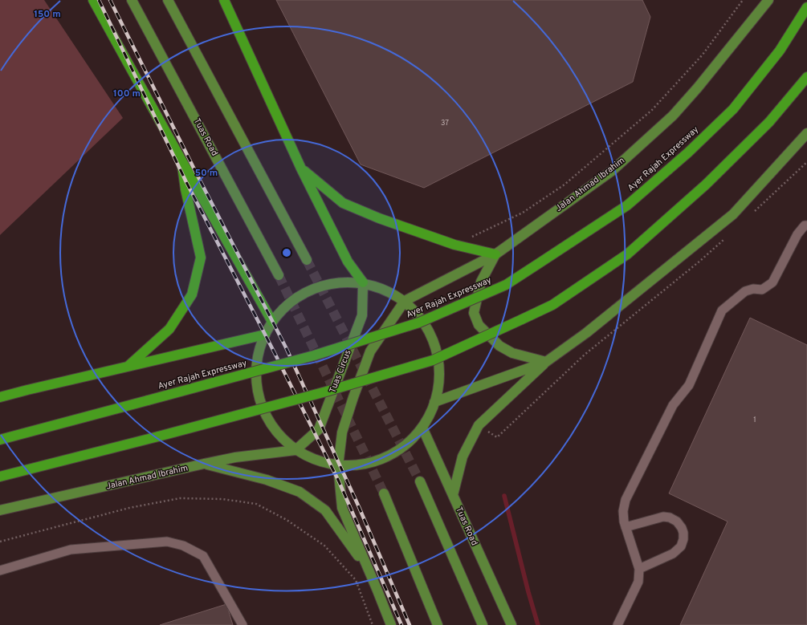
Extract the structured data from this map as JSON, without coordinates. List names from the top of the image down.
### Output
{
  "streets": {
    "highway": ["Ayer Rajah Expressway"],
    "main road": ["Tuas Road", "Jalan Ahmad Ibrahim", "Tuas Circus"]
  },
  "crossings": [
    ["Jalan Ahmad Ibrahim", "Tuas Circus"]
  ],
  "house_numbers": ["37", "1"],
  "rings": ["150 m", "100 m", "50 m"]
}
